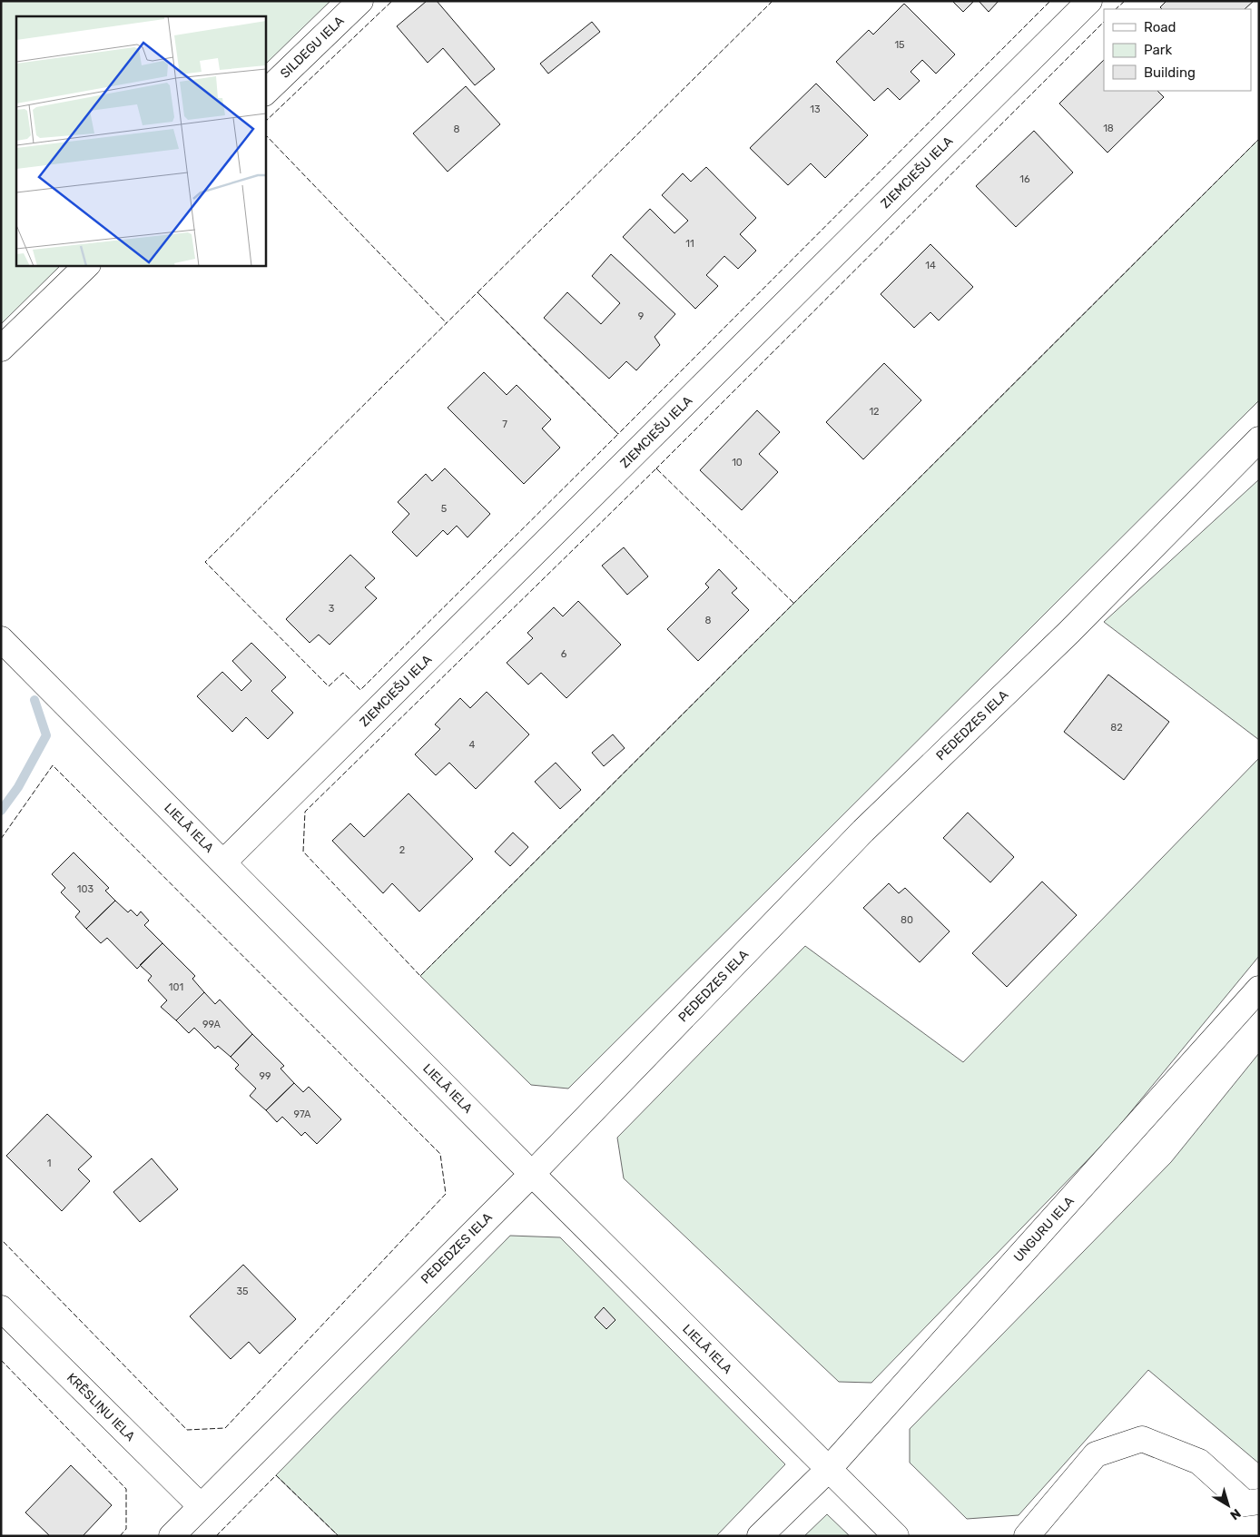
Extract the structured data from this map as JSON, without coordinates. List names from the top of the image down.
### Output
{
  "streets": {
    "street": [
      "SILDEGU IELA",
      "ZIEMCIEŠU IELA",
      "PEDEDZES IELA",
      "LIELĀ IELA",
      "UNGURU IELA",
      "KRĒSLIŅU IELA"
    ]
  },
  "crossings": [
    ["ZIEMCIEŠU IELA", "LIELĀ IELA"],
    ["PEDEDZES IELA", "LIELĀ IELA"],
    ["PEDEDZES IELA", "KRĒSLIŅU IELA"],
    ["LIELĀ IELA", "UNGURU IELA"]
  ],
  "house_numbers": [
    "15",
    "13",
    "18",
    "8",
    "16",
    "11",
    "14",
    "9",
    "12",
    "7",
    "10",
    "5",
    "3",
    "8",
    "6",
    "82",
    "4",
    "2",
    "103",
    "80",
    "101",
    "99A",
    "99",
    "97A",
    "1",
    "35"
  ],
  "legend": ["Road", "Park", "Building"],
  "north": "bottom right"
}
